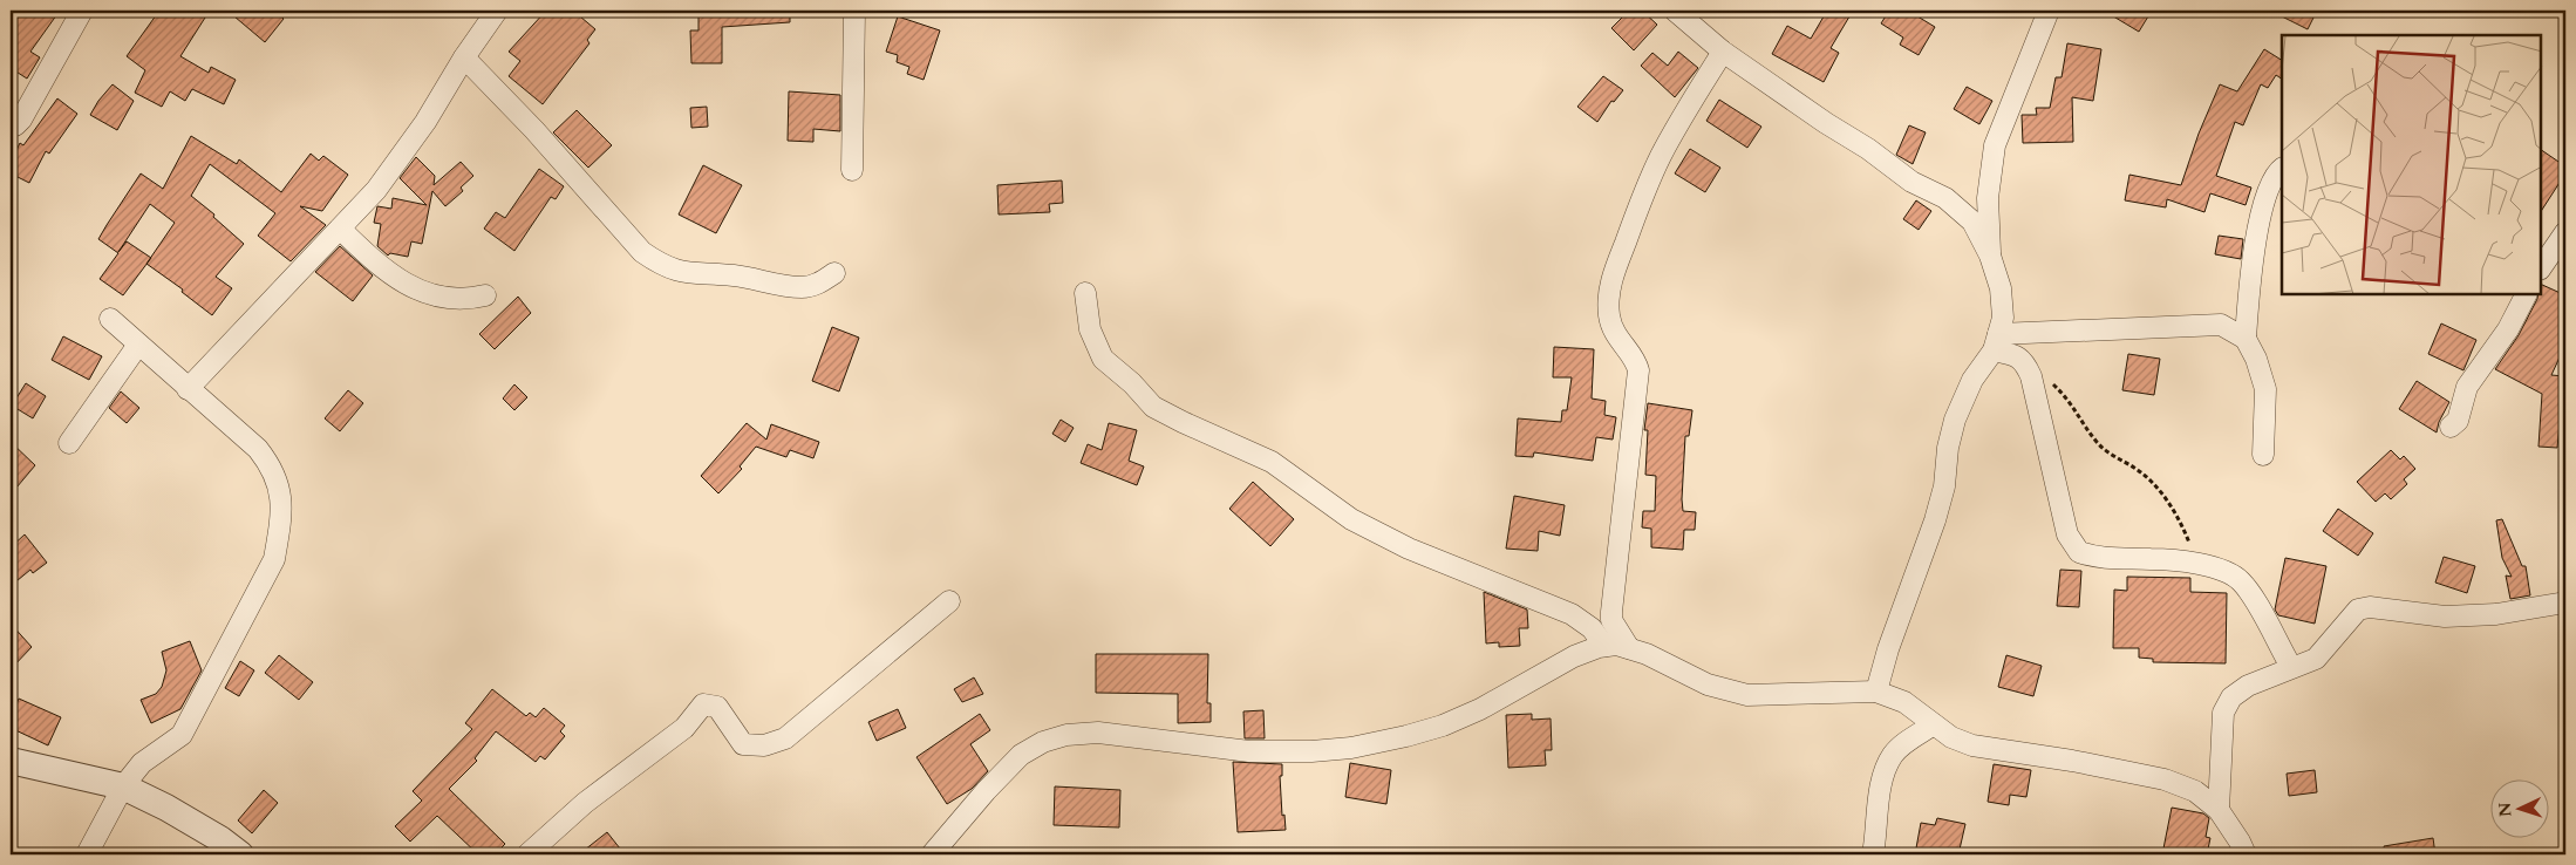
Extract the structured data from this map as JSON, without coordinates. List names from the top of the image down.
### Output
{
  "north": "left"
}
